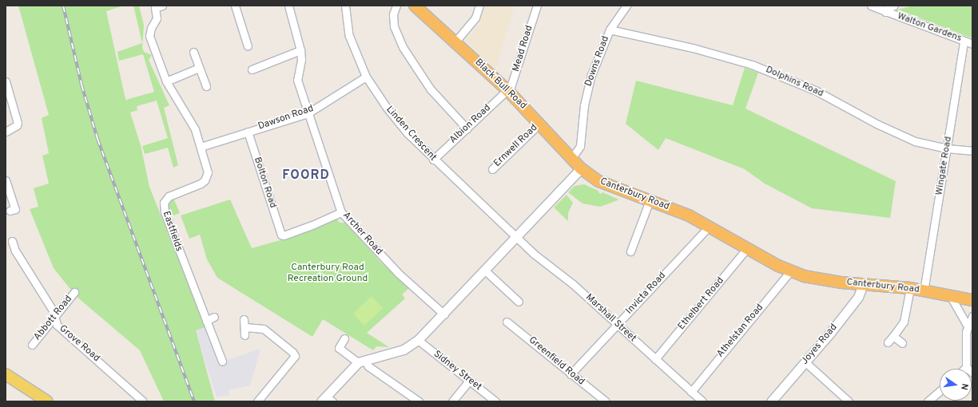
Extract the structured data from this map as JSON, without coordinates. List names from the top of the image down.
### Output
{
  "streets": {
    "highway": ["Black Bull Road", "Canterbury Road"],
    "street": [
      "Walton Gardens",
      "Mead Road",
      "Downs Road",
      "Dolphins Road",
      "Dawson Road",
      "Albion Road",
      "Linden Crescent",
      "Ernwell Road",
      "Wingate Road",
      "Bolton Road",
      "Eastfields",
      "Archer Road",
      "Invicta Road",
      "Ethelbert Road",
      "Abbott Road",
      "Marshall Street",
      "Athelstan Road",
      "Grove Road",
      "Joyes Road",
      "Greenfield Road",
      "Sidney Street"
    ]
  },
  "crossings": [
    ["Walton Gardens", "Wingate Road"],
    ["Mead Road", "Black Bull Road"],
    ["Mead Road", "Albion Road"],
    ["Downs Road", "Dolphins Road"],
    ["Downs Road", "Black Bull Road"],
    ["Dolphins Road", "Wingate Road"],
    ["Black Bull Road", "Albion Road"],
    ["Black Bull Road", "Ernwell Road"],
    ["Black Bull Road", "Canterbury Road"],
    ["Dawson Road", "Linden Crescent"],
    ["Dawson Road", "Bolton Road"],
    ["Dawson Road", "Eastfields"],
    ["Dawson Road", "Archer Road"],
    ["Albion Road", "Linden Crescent"],
    ["Linden Crescent", "Marshall Street"],
    ["Wingate Road", "Canterbury Road"],
    ["Bolton Road", "Archer Road"],
    ["Canterbury Road", "Invicta Road"],
    ["Canterbury Road", "Ethelbert Road"],
    ["Canterbury Road", "Athelstan Road"],
    ["Canterbury Road", "Joyes Road"],
    ["Invicta Road", "Marshall Street"],
    ["Invicta Road", "Greenfield Road"],
    ["Ethelbert Road", "Marshall Street"],
    ["Abbott Road", "Grove Road"],
    ["Marshall Street", "Athelstan Road"]
  ],
  "districts": ["FOORD"],
  "parks": ["Canterbury Road Recreation Ground"],
  "north": "right"
}
